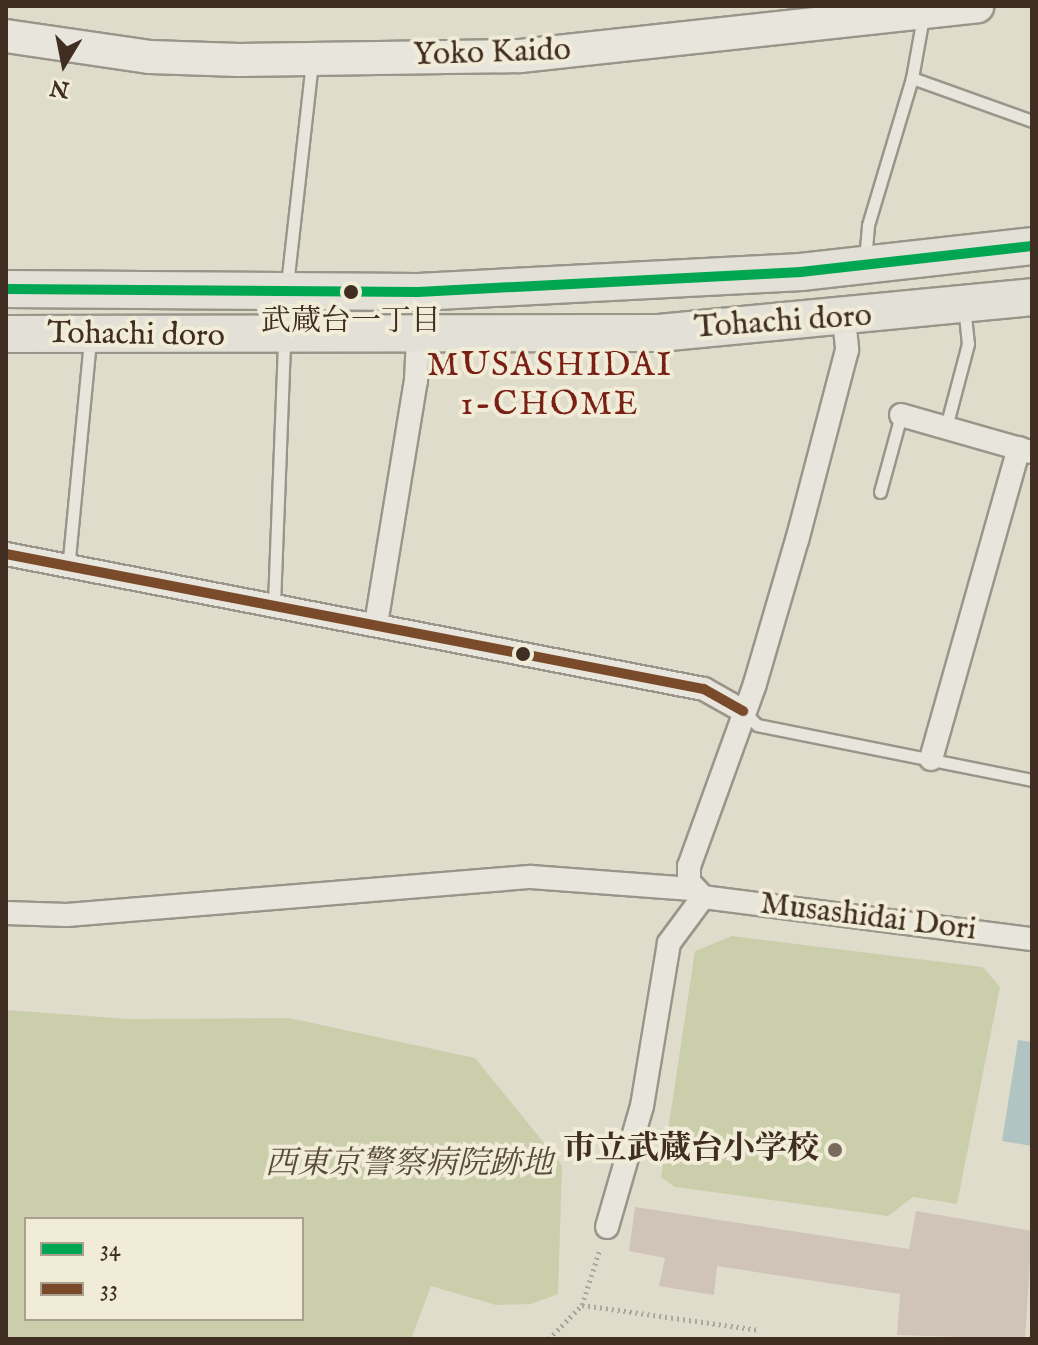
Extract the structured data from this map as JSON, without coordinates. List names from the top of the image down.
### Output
{
  "streets": {
    "main road": ["Tohachi doro"],
    "street": ["Yoko Kaido", "Musashidai Dori"]
  },
  "districts": ["MUSASHIDAI 1-CHOME"],
  "parks": ["西東京警察病院跡地"],
  "places": ["武蔵台一丁目", "市立武蔵台小学校"],
  "lines": ["transit line 34", "transit line 33"],
  "legend": ["34", "33"],
  "north": "bottom"
}
